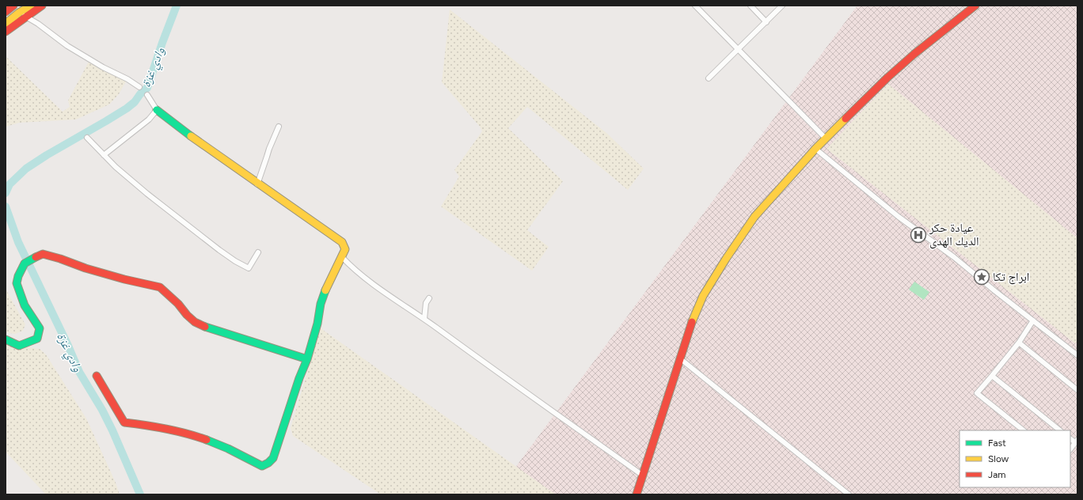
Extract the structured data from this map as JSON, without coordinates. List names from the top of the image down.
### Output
{
  "water": ["وادي غزة"],
  "places": {
    "hospital": ["عيادة حكر الديك الهدى"],
    "place": ["ابراج تكا"]
  },
  "legend": ["Fast", "Slow", "Jam"]
}
